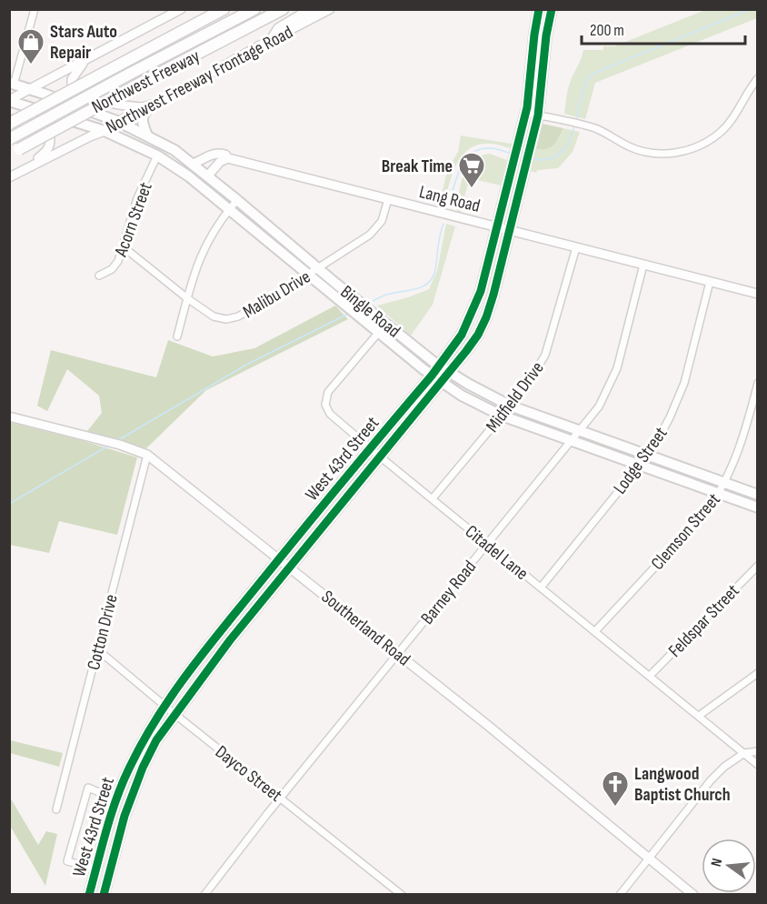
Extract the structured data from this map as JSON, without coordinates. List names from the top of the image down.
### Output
{
  "streets": {
    "highway": ["Northwest Freeway"],
    "main road": ["Bingle Road", "West 43rd Street"],
    "street": [
      "Northwest Freeway Frontage Road",
      "Lang Road",
      "Acorn Street",
      "Malibu Drive",
      "Midfield Drive",
      "Lodge Street",
      "Clemson Street",
      "Citadel Lane",
      "Barney Road",
      "Feldspar Street",
      "Southerland Road",
      "Cotton Drive",
      "Dayco Street"
    ]
  },
  "crossings": [
    ["Northwest Freeway Frontage Road", "Bingle Road"],
    ["Lang Road", "Malibu Drive"],
    ["Lang Road", "Bingle Road"],
    ["Lang Road", "Midfield Drive"],
    ["Lang Road", "West 43rd Street"],
    ["Lang Road", "Lodge Street"],
    ["Lang Road", "Barney Road"],
    ["Acorn Street", "Malibu Drive"],
    ["Acorn Street", "Bingle Road"],
    ["Malibu Drive", "Bingle Road"],
    ["Bingle Road", "Midfield Drive"],
    ["Bingle Road", "West 43rd Street"],
    ["Bingle Road", "Lodge Street"],
    ["Bingle Road", "Clemson Street"],
    ["Bingle Road", "Citadel Lane"],
    ["Bingle Road", "Barney Road"],
    ["Midfield Drive", "Citadel Lane"],
    ["West 43rd Street", "Citadel Lane"],
    ["West 43rd Street", "Southerland Road"],
    ["West 43rd Street", "Dayco Street"],
    ["Lodge Street", "Citadel Lane"],
    ["Clemson Street", "Citadel Lane"],
    ["Citadel Lane", "Barney Road"],
    ["Citadel Lane", "Feldspar Street"],
    ["Barney Road", "Southerland Road"],
    ["Barney Road", "Dayco Street"],
    ["Southerland Road", "Cotton Drive"],
    ["Cotton Drive", "Dayco Street"]
  ],
  "places": {
    "shop": ["Stars Auto Repair"],
    "supermarket": ["Break Time"],
    "church": ["Langwood Baptist Church"]
  },
  "scale_bar": "200 m",
  "north": "left"
}
